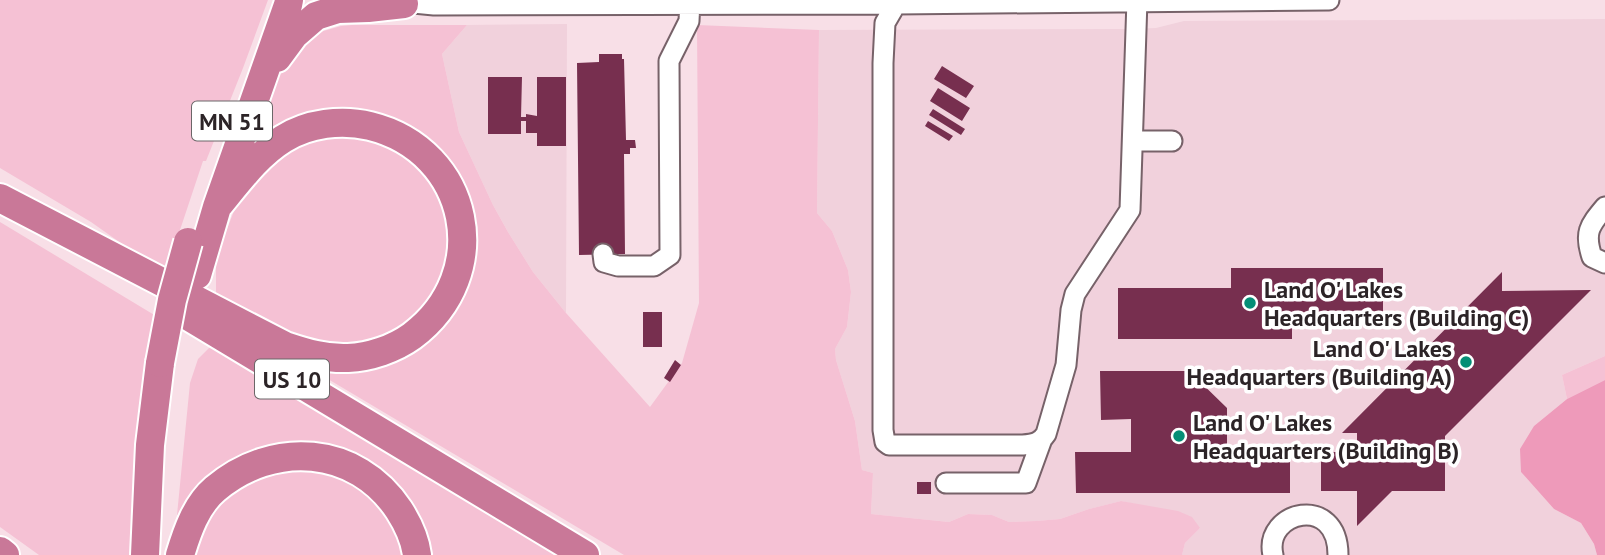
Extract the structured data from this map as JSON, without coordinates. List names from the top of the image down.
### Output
{
  "streets": {
    "highway": ["MN 51", "US 10"]
  },
  "places": ["Land O' Lakes Headquarters (Building C)", "Land O' Lakes Headquarters (Building A)", "Land O' Lakes Headquarters (Building B)"]
}
